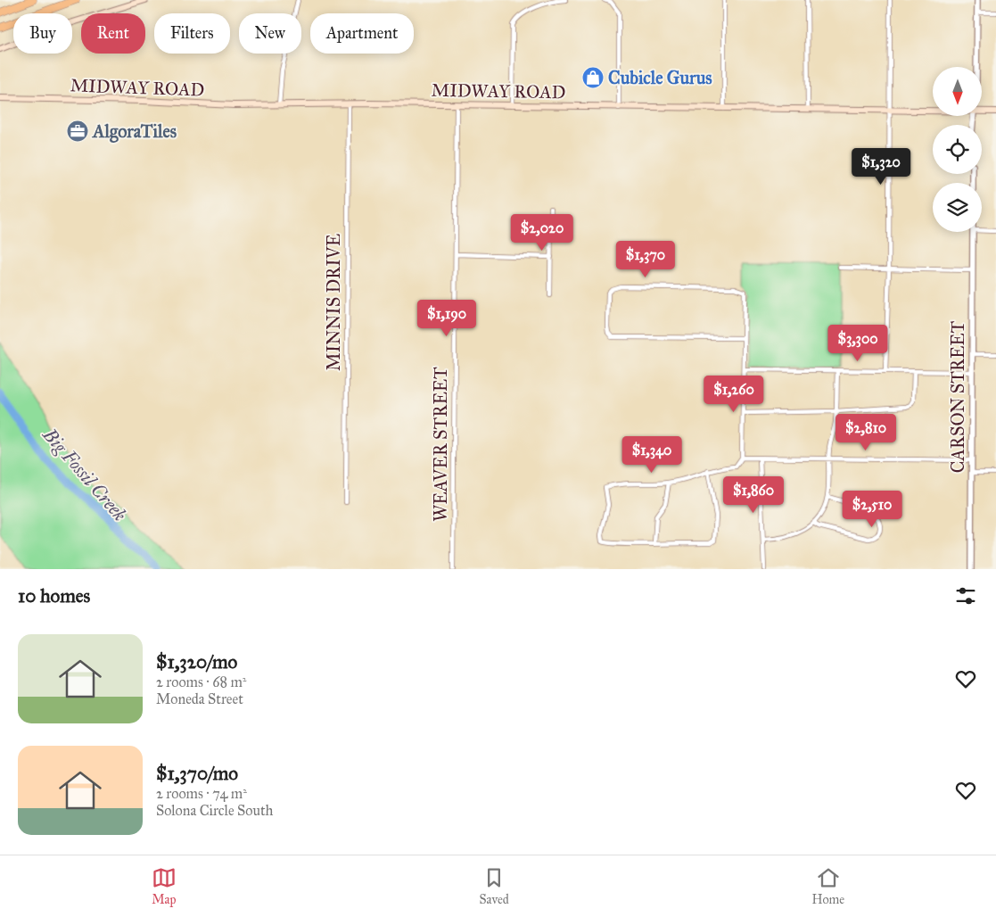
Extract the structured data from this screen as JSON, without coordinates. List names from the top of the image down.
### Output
{
  "streets": {
    "main road": ["MIDWAY ROAD"],
    "street": ["MINNIS DRIVE", "CARSON STREET", "WEAVER STREET"]
  },
  "crossings": [
    ["MIDWAY ROAD", "MINNIS DRIVE"],
    ["MIDWAY ROAD", "WEAVER STREET"]
  ],
  "water": ["Big Fossil Creek"],
  "places": {
    "shop": ["Cubicle Gurus"],
    "office": ["AlgoraTiles"]
  },
  "north": "bottom",
  "page": {
    "chip": [
      "Buy",
      "Rent",
      "Filters",
      "New",
      "Apartment"
    ],
    "price": [
      "$1,320",
      "$2,020",
      "$1,370",
      "$1,190",
      "$3,300",
      "$1,260",
      "$2,810",
      "$1,340",
      "$1,860",
      "$2,510"
    ],
    "heading": "10 homes",
    "list": [
      {
        "name": "$1,320/mo",
        "note": "2 rooms · 68 m² · Moneda Street"
      },
      {
        "name": "$1,370/mo",
        "note": "2 rooms · 74 m² · Solona Circle South"
      }
    ],
    "tabs": ["Map", "Saved", "Home"]
  }
}
